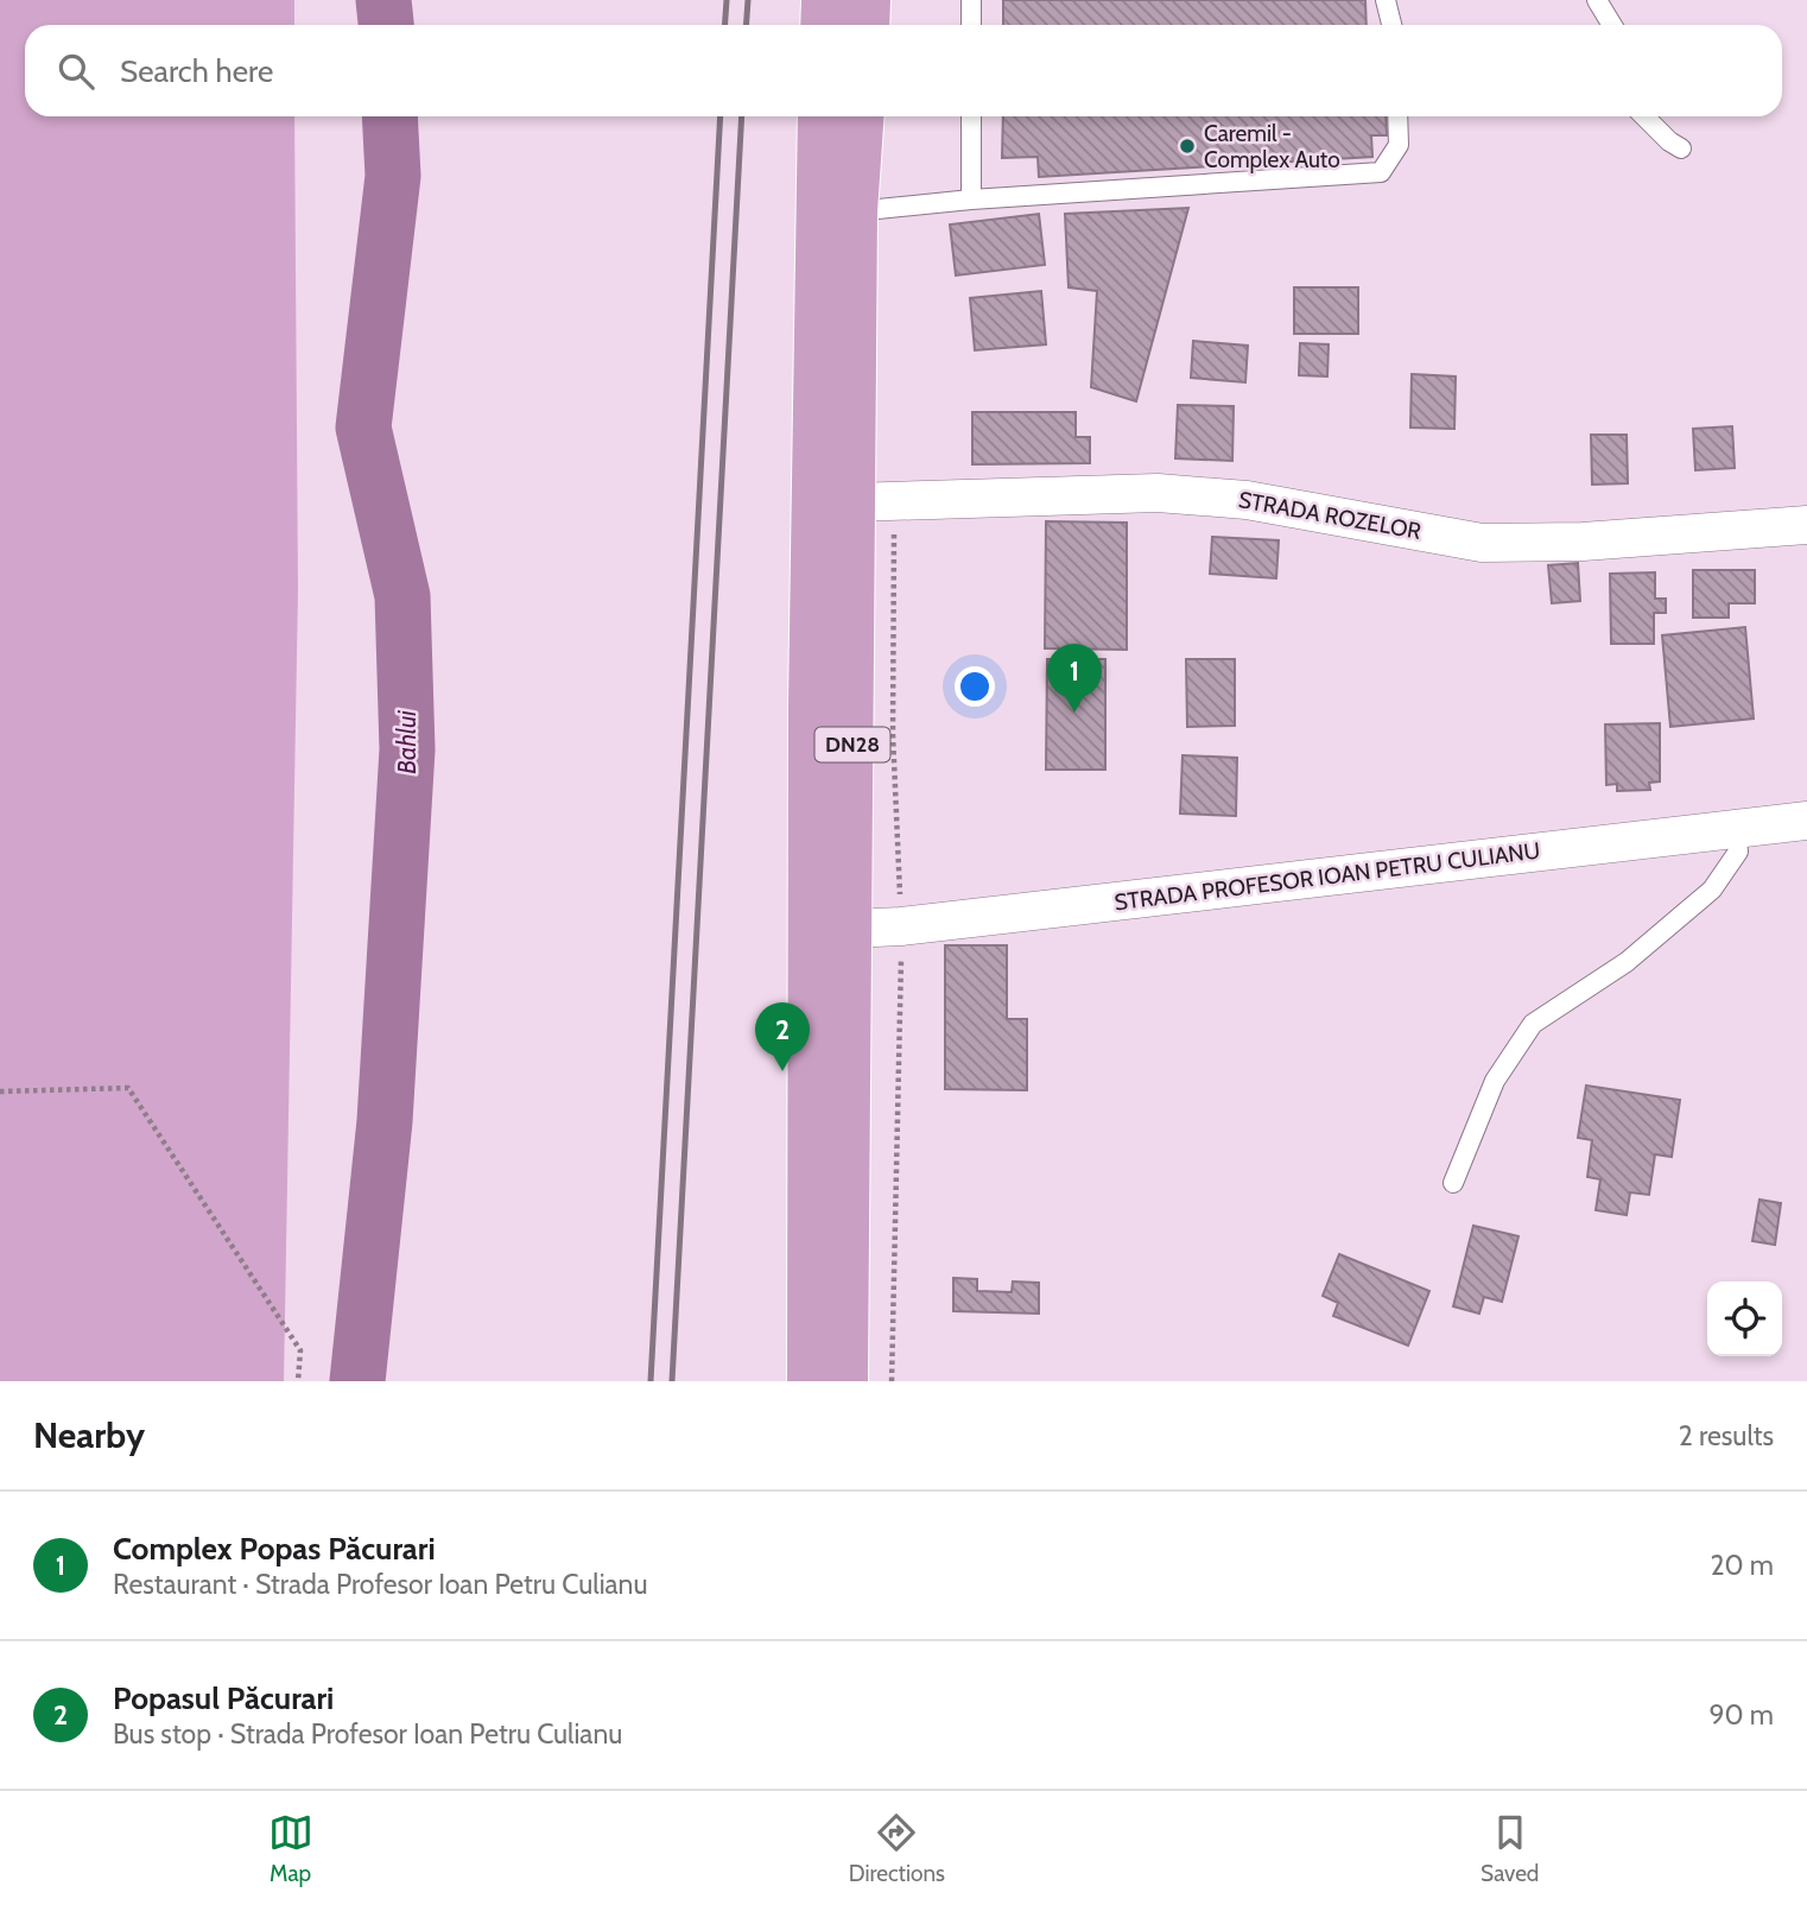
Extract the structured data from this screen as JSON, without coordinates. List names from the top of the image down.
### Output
{
  "streets": {
    "highway": ["DN28"],
    "street": ["STRADA ROZELOR", "STRADA PROFESOR IOAN PETRU CULIANU"]
  },
  "crossings": [
    ["STRADA ROZELOR", "DN28"],
    ["DN28", "STRADA PROFESOR IOAN PETRU CULIANU"]
  ],
  "water": ["Bahlui"],
  "places": ["Caremil - Complex Auto"],
  "page": {
    "search": "Search here",
    "pins": ["1", "2"],
    "heading": ["Nearby", "2 results"],
    "list": [
      {
        "mark": "1",
        "name": "Complex Popas Păcurari",
        "note": "Restaurant · Strada Profesor Ioan Petru Culianu",
        "value": "20 m"
      },
      {
        "mark": "2",
        "name": "Popasul Păcurari",
        "note": "Bus stop · Strada Profesor Ioan Petru Culianu",
        "value": "90 m"
      }
    ],
    "nav": ["Map", "Directions", "Saved"]
  }
}
